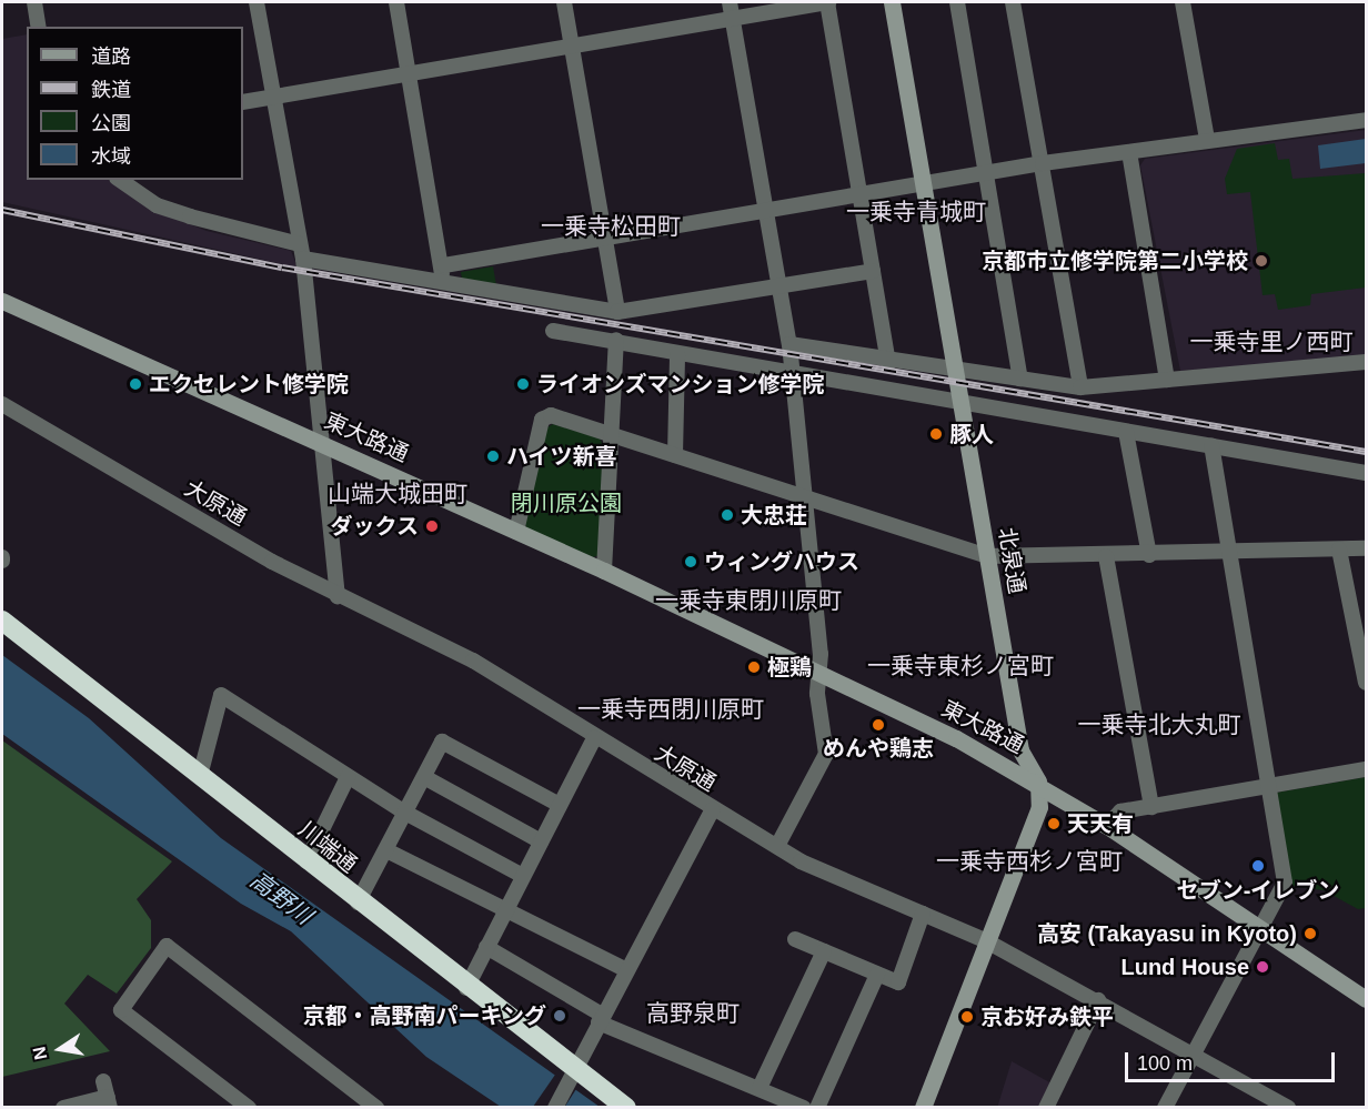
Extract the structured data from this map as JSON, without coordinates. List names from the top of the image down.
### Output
{
  "streets": {
    "highway": ["川端通"],
    "street": ["東大路通", "大原通", "北泉通"]
  },
  "crossings": [
    ["東大路通", "北泉通"]
  ],
  "districts": [
    "一乗寺青城町",
    "一乗寺松田町",
    "一乗寺里ノ西町",
    "山端大城田町",
    "一乗寺東閉川原町",
    "一乗寺東杉ノ宮町",
    "一乗寺西閉川原町",
    "一乗寺北大丸町",
    "一乗寺西杉ノ宮町",
    "高野泉町"
  ],
  "water": ["高野川"],
  "parks": ["閉川原公園"],
  "places": [
    "京都市立修学院第二小学校",
    "エクセレント修学院",
    "ライオンズマンション修学院",
    "豚人",
    "ハイツ新喜",
    "大忠荘",
    "ダックス",
    "ウィングハウス",
    "極鶏",
    "めんや鶏志",
    "天天有",
    "セブン-イレブン",
    "高安 (Takayasu in Kyoto)",
    "Lund House",
    "京都・高野南パーキング",
    "京お好み鉄平"
  ],
  "legend": [
    "道路",
    "鉄道",
    "公園",
    "水域"
  ],
  "scale_bar": "100 m",
  "north": "left"
}
